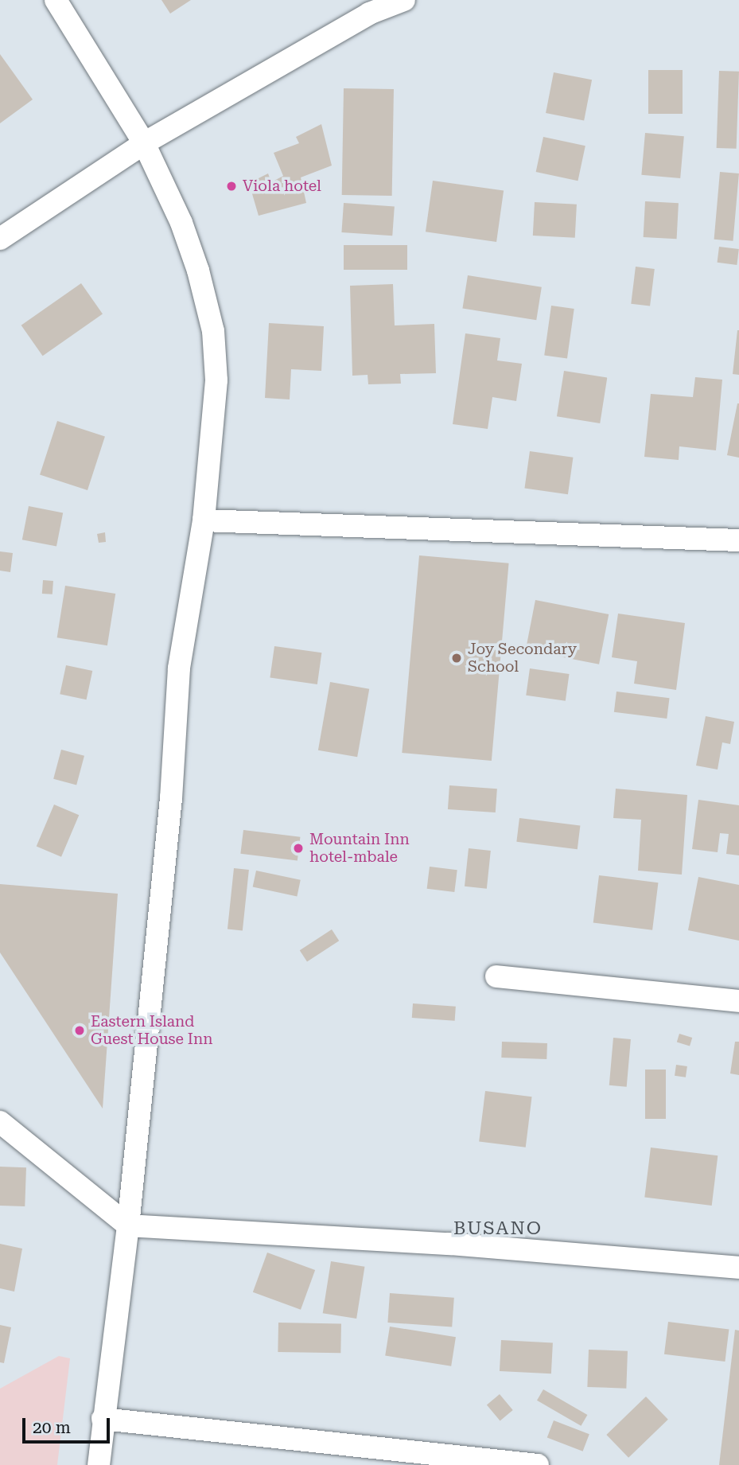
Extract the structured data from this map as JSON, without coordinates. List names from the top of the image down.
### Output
{
  "districts": ["BUSANO"],
  "places": [
    "Viola hotel",
    "Joy Secondary School",
    "Mountain Inn hotel-mbale",
    "Eastern Island Guest House Inn"
  ],
  "scale_bar": "20 m"
}
